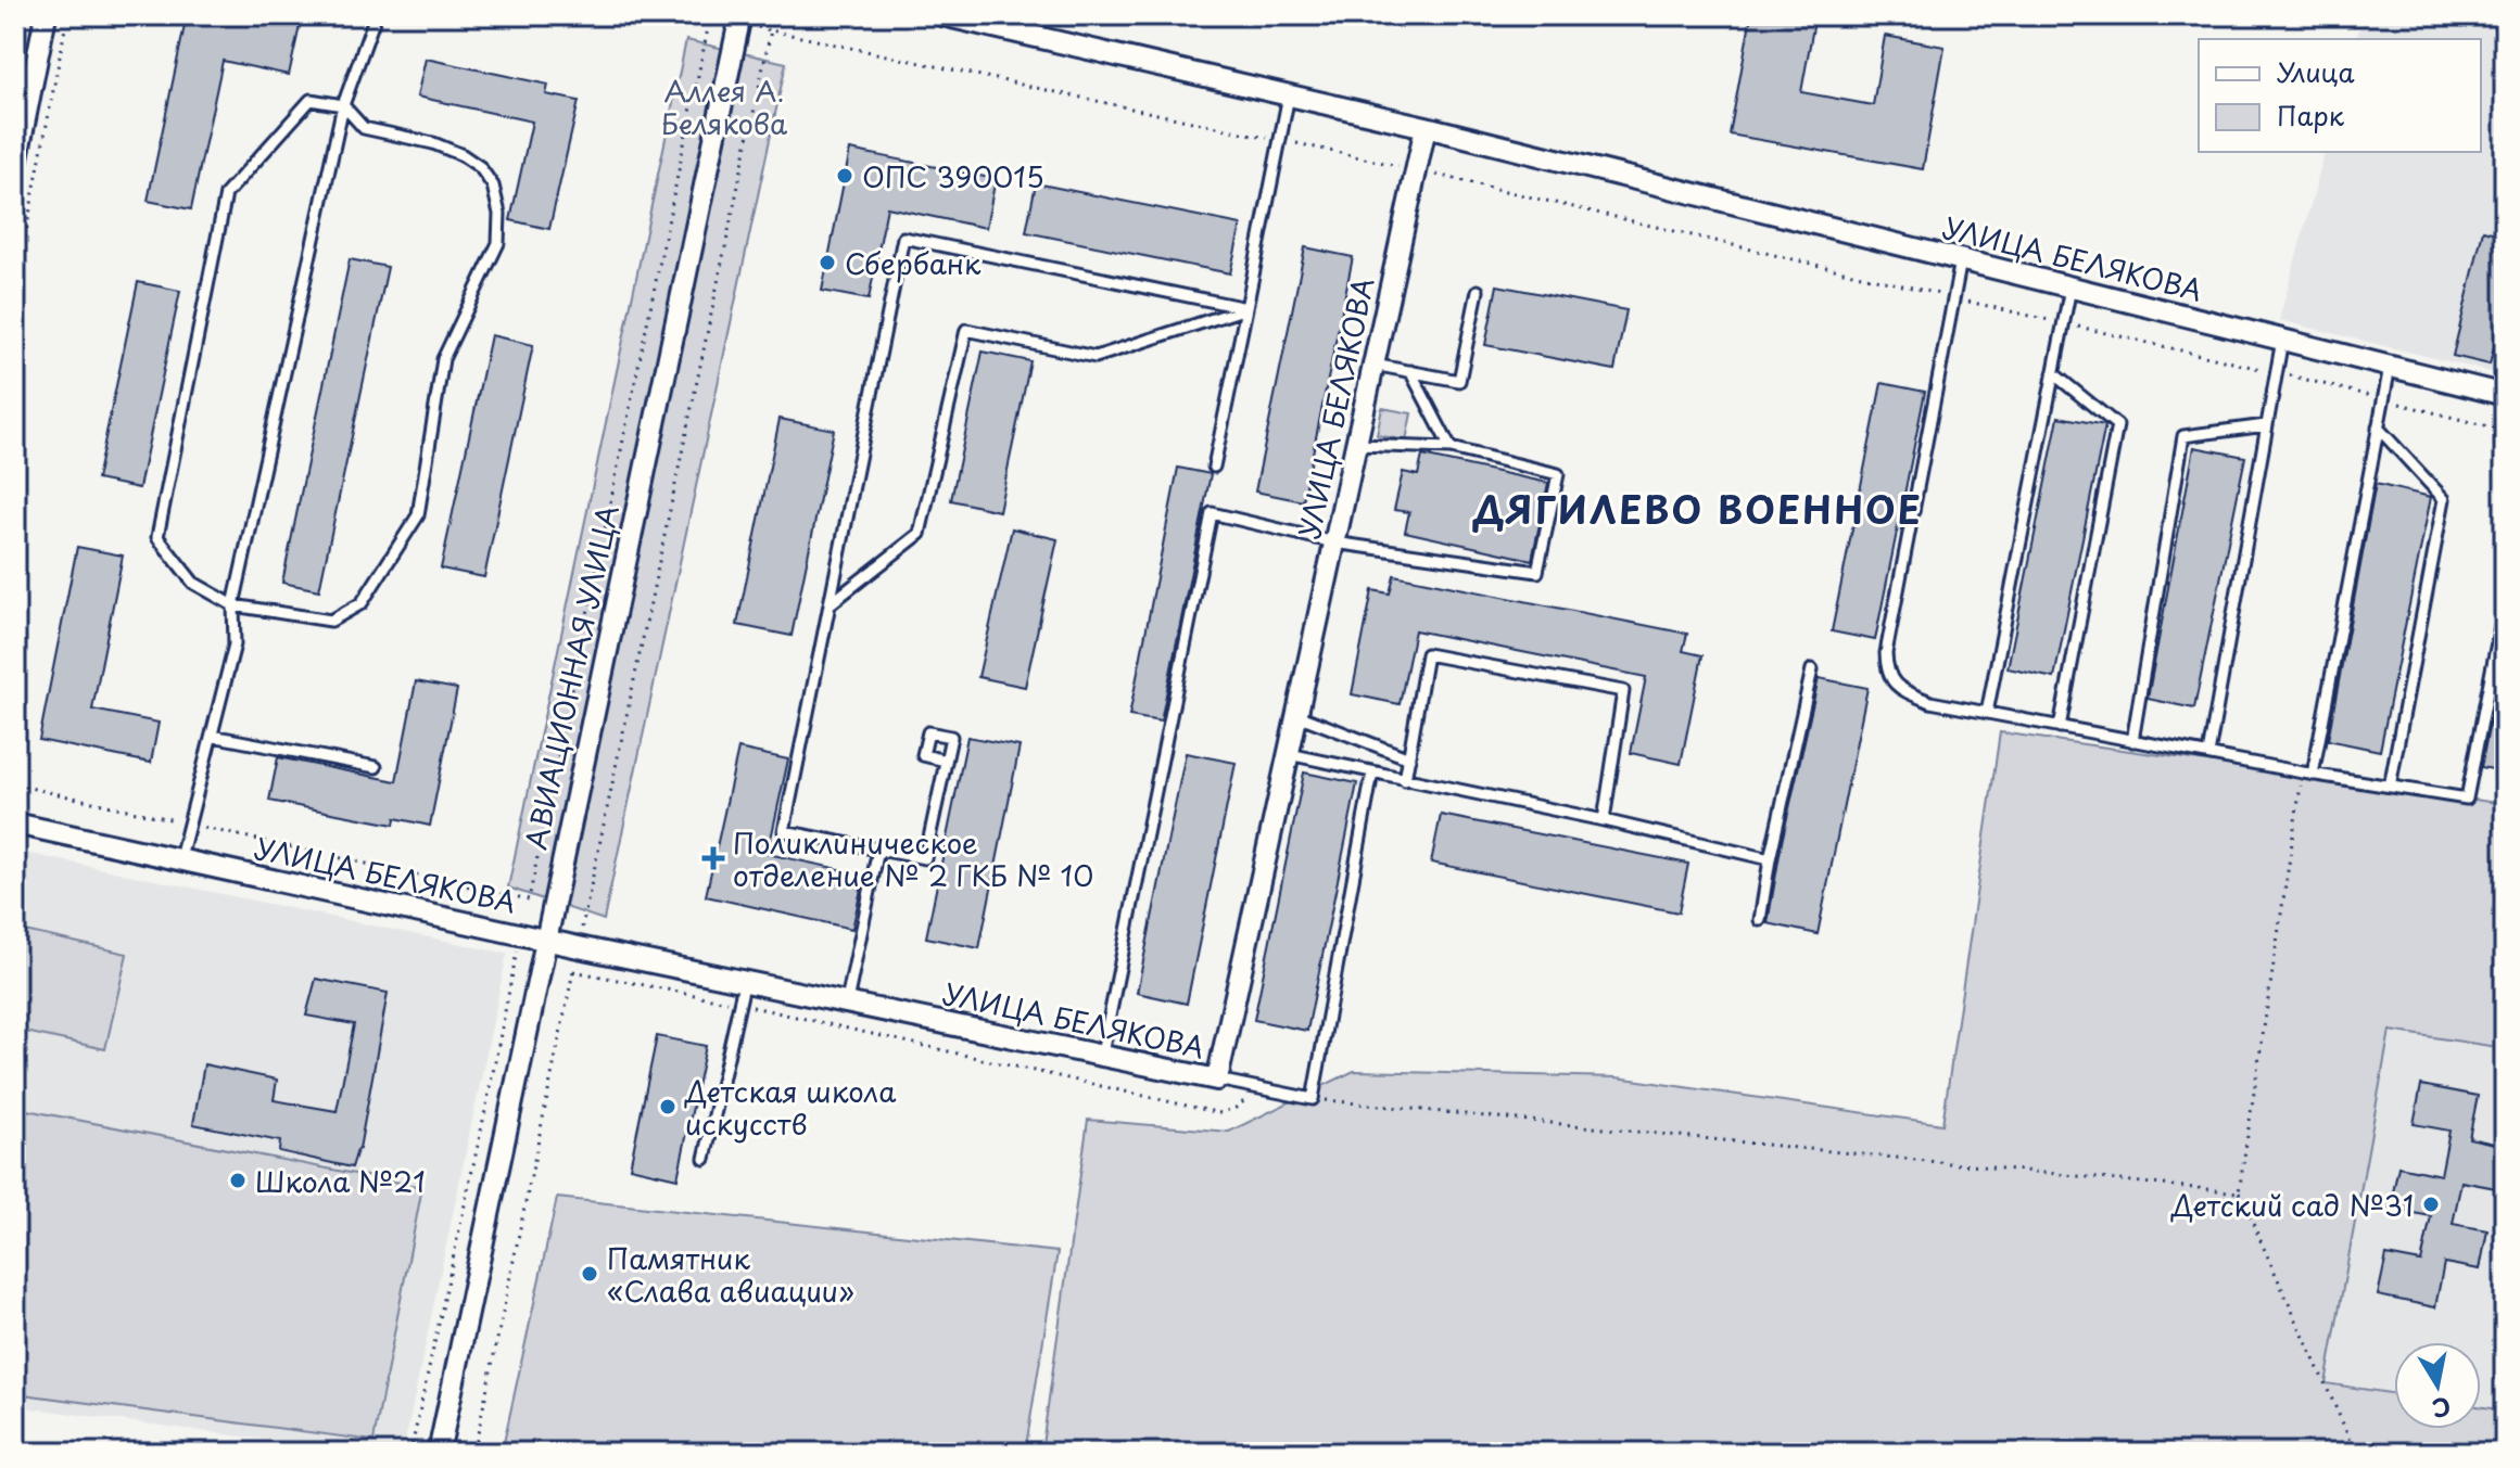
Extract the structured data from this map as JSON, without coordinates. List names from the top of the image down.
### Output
{
  "streets": {
    "street": ["УЛИЦА БЕЛЯКОВА", "АВИАЦИОННАЯ УЛИЦА"]
  },
  "crossings": [
    ["УЛИЦА БЕЛЯКОВА", "АВИАЦИОННАЯ УЛИЦА"]
  ],
  "districts": ["ДЯГИЛЕВО ВОЕННОЕ"],
  "parks": ["Аллея А. Белякова"],
  "places": {
    "other": [
      "ОПС 390015",
      "Сбербанк",
      "Детская школа искусств",
      "Школа №21",
      "Детский сад №31",
      "Памятник «Слава авиации»"
    ],
    "health": ["Поликлиническое отделение № 2 ГКБ № 10"]
  },
  "legend": ["Улица", "Парк"],
  "north": "bottom"
}
